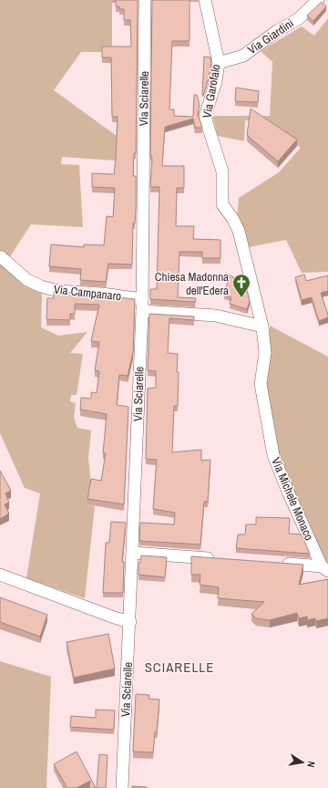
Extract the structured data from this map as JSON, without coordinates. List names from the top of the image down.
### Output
{
  "streets": {
    "street": [
      "Via Giardini",
      "Via Garofalo",
      "Via Sciarelle",
      "Via Campanaro",
      "Via Michele Monaco"
    ]
  },
  "crossings": [
    ["Via Giardini", "Via Garofalo"],
    ["Via Garofalo", "Via Michele Monaco"],
    ["Via Sciarelle", "Via Campanaro"]
  ],
  "districts": ["SCIARELLE"],
  "places": {
    "church": ["Chiesa Madonna dell'Edera"]
  },
  "north": "right"
}
